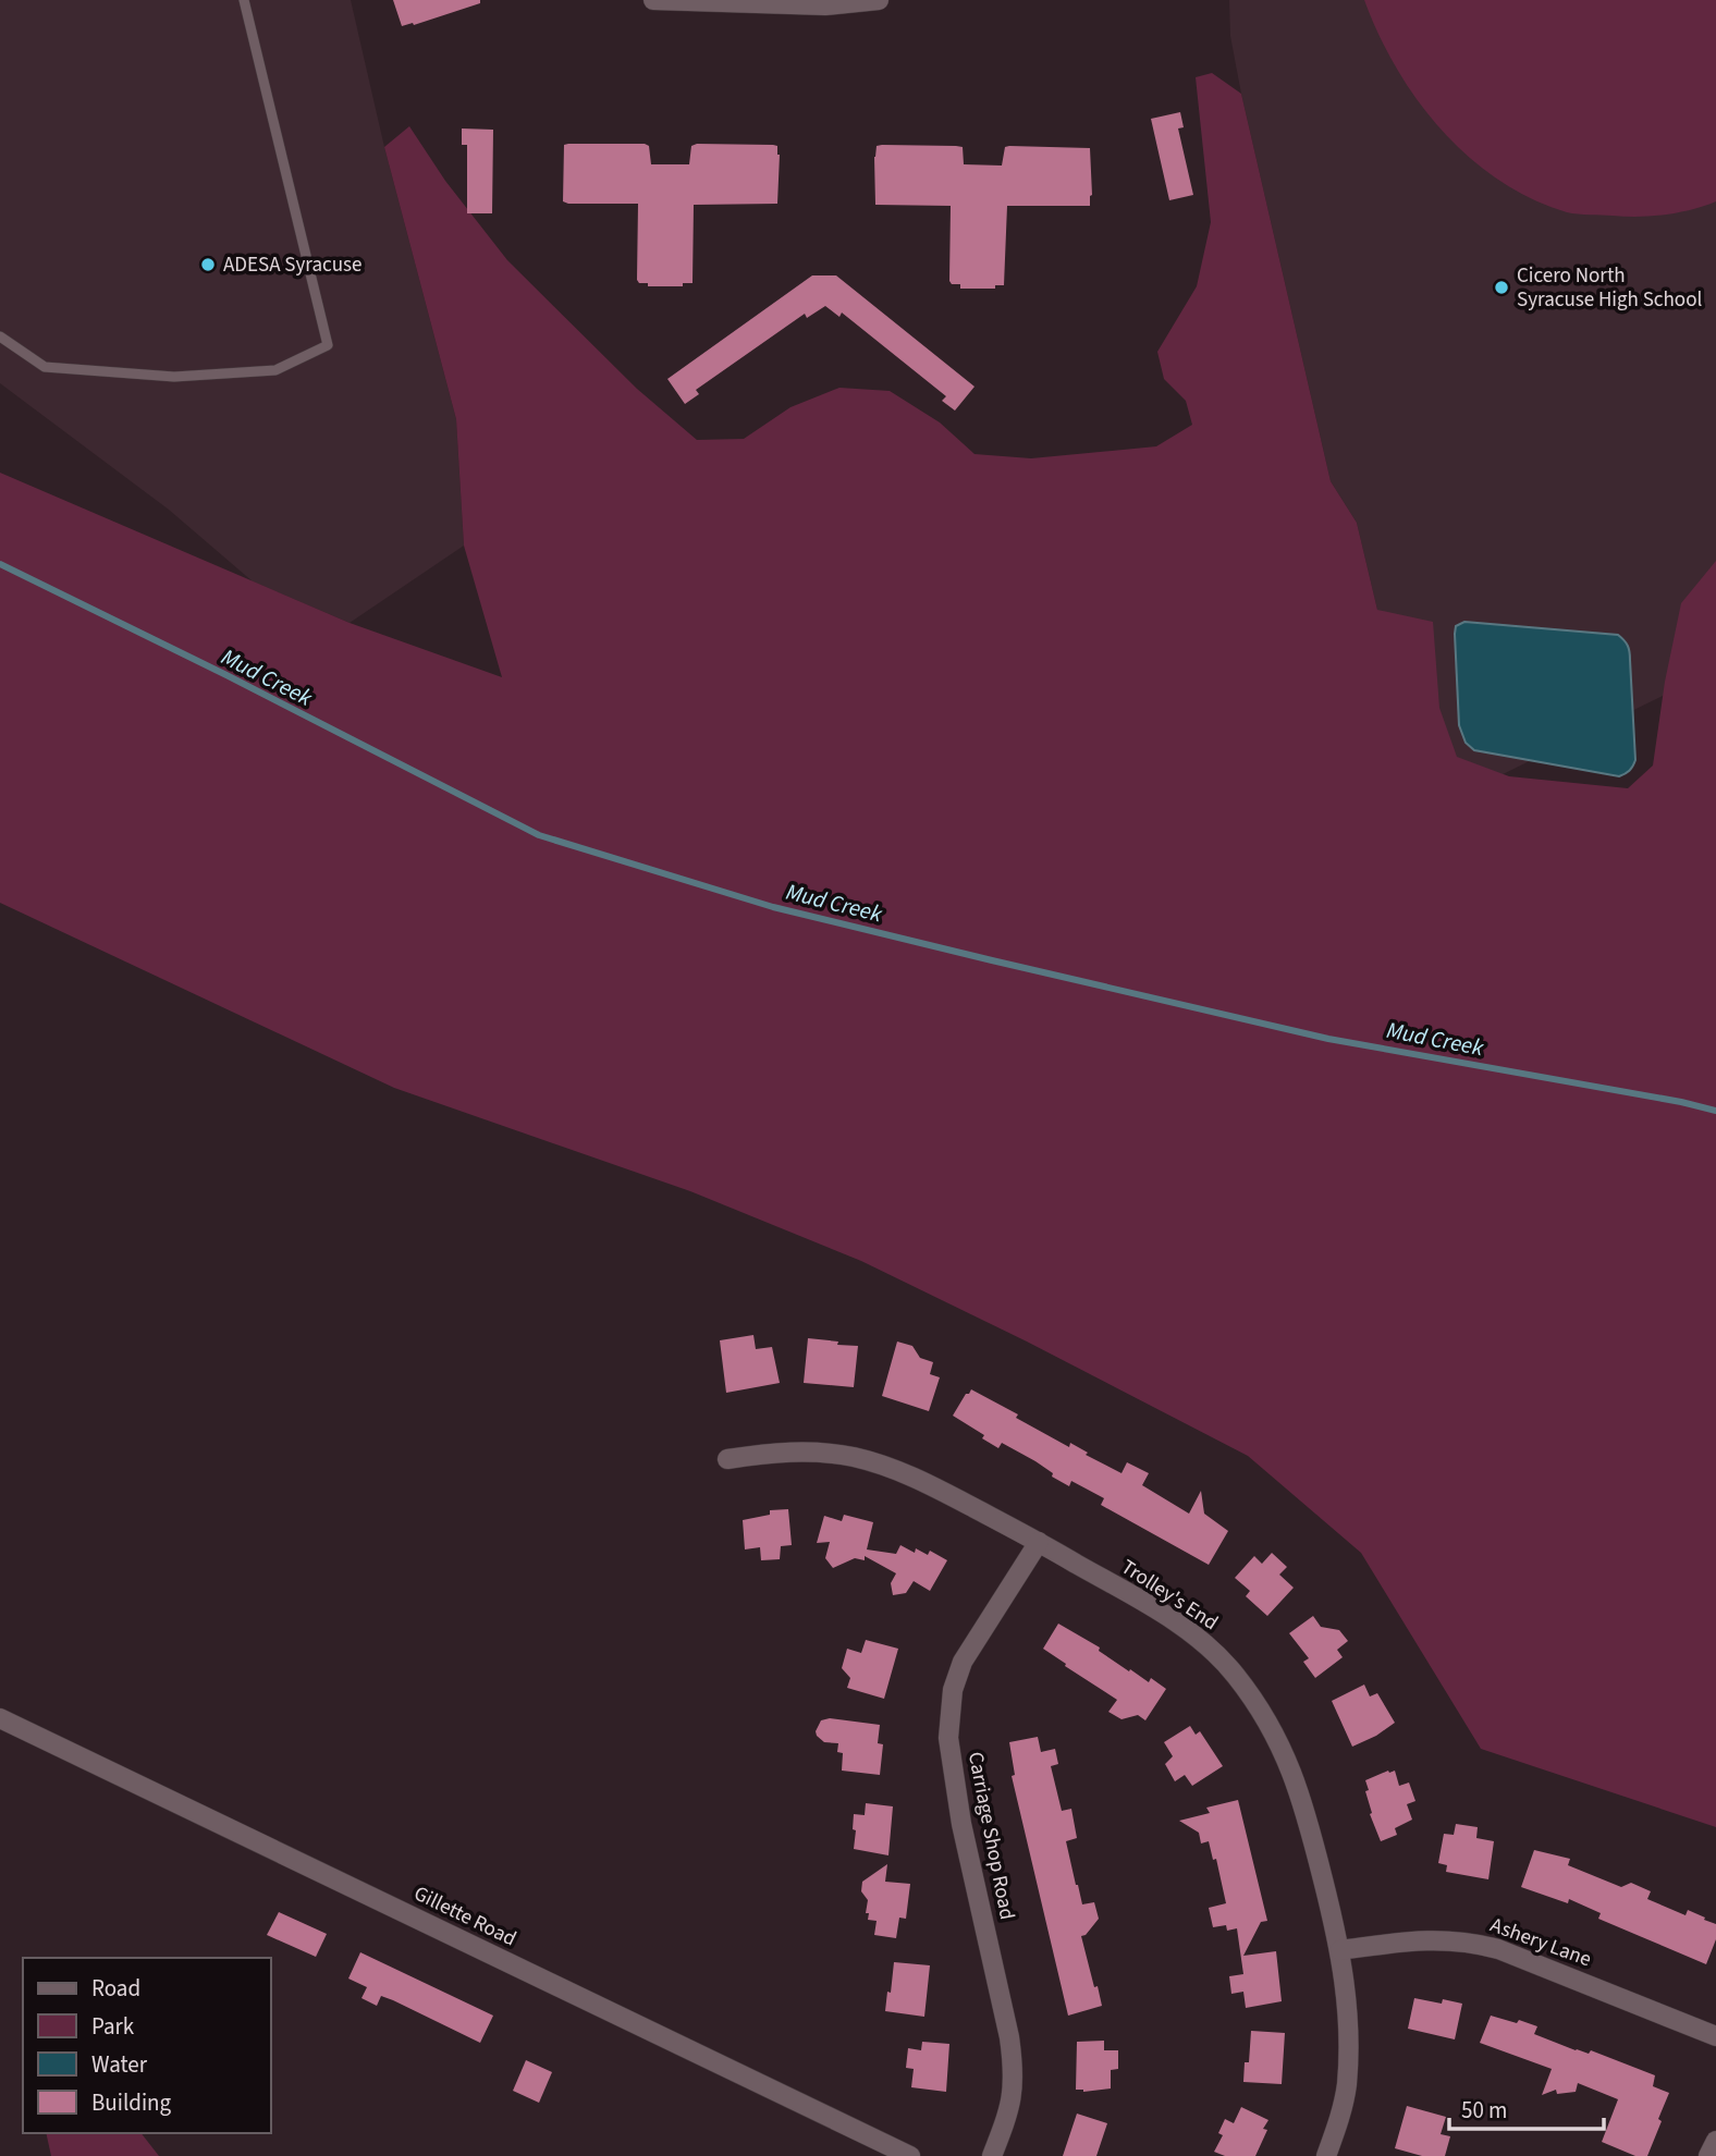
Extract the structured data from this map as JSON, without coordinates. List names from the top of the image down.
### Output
{
  "streets": {
    "street": [
      "Trolley's End",
      "Carriage Shop Road",
      "Gillette Road",
      "Ashery Lane"
    ]
  },
  "crossings": [
    ["Trolley's End", "Carriage Shop Road"],
    ["Trolley's End", "Ashery Lane"]
  ],
  "water": ["Mud Creek"],
  "places": ["ADESA Syracuse", "Cicero North Syracuse High School"],
  "legend": [
    "Road",
    "Park",
    "Water",
    "Building"
  ],
  "scale_bar": "50 m"
}
